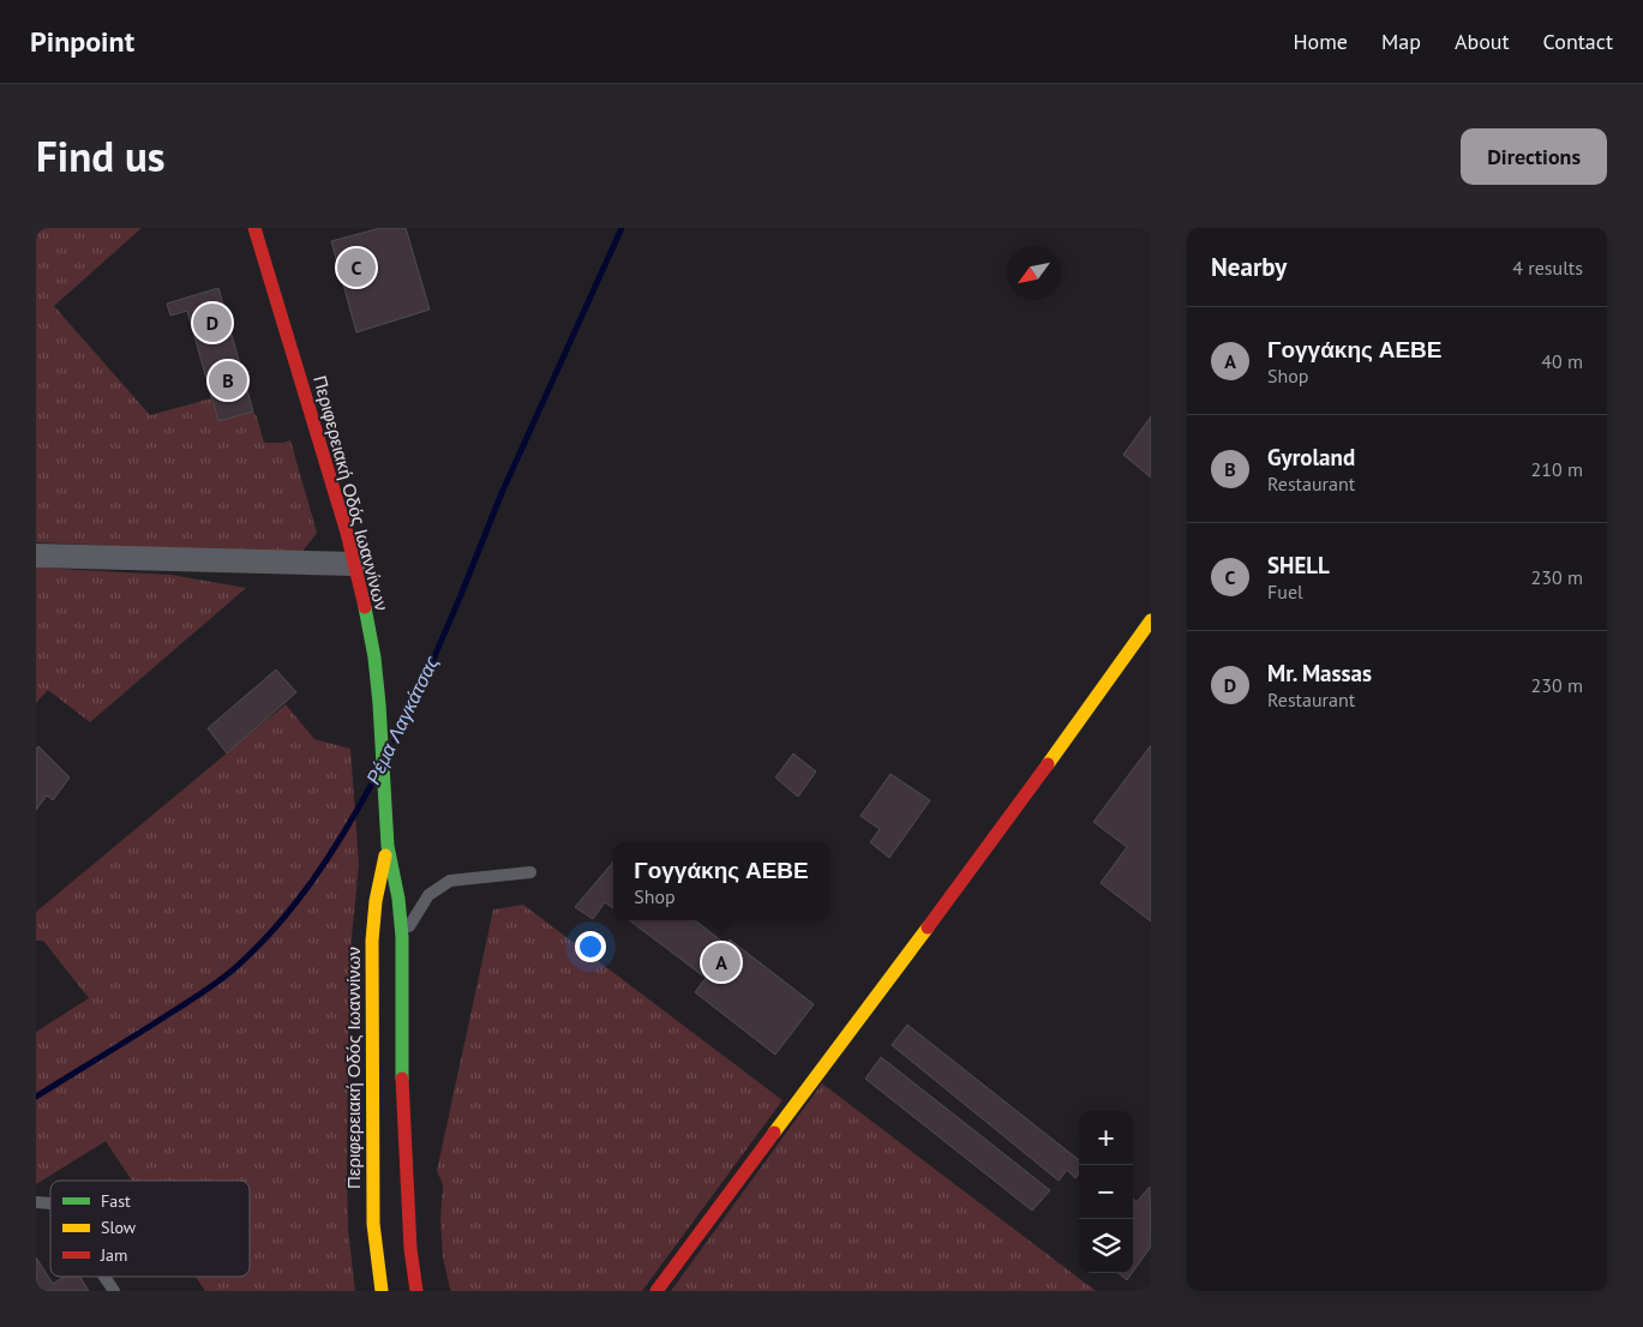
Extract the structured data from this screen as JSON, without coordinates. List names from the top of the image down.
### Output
{
  "streets": {
    "main road": ["Περιφερειακή Οδός Ιωαννίνων"]
  },
  "water": ["Ρέμα Λαγκάτσας"],
  "legend": ["Fast", "Slow", "Jam"],
  "north": "bottom left",
  "page": {
    "header": "Pinpoint",
    "nav": [
      "Home",
      "Map",
      "About",
      "Contact"
    ],
    "title": "Find us",
    "buttons": "Directions",
    "heading": ["Nearby", "4 results"],
    "pins": [
      "C",
      "D",
      "B",
      "A"
    ],
    "list": [
      {
        "mark": "A",
        "name": "Γογγάκης ΑΕΒΕ",
        "note": "Shop",
        "value": "40 m"
      },
      {
        "mark": "B",
        "name": "Gyroland",
        "note": "Restaurant",
        "value": "210 m"
      },
      {
        "mark": "C",
        "name": "SHELL",
        "note": "Fuel",
        "value": "230 m"
      },
      {
        "mark": "D",
        "name": "Mr. Massas",
        "note": "Restaurant",
        "value": "230 m"
      }
    ],
    "popup": ["Γογγάκης ΑΕΒΕ", "Shop"],
    "map_buttons": ["+", "−"]
  }
}
